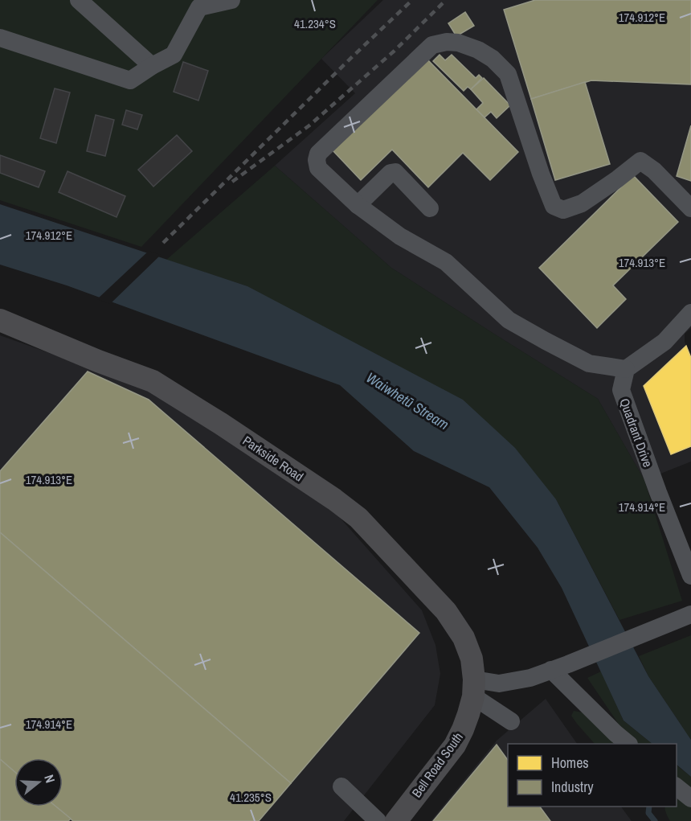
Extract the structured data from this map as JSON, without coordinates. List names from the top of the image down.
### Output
{
  "streets": {
    "main road": ["Parkside Road", "Bell Road South"],
    "street": ["Quadrant Drive"]
  },
  "crossings": [
    ["Parkside Road", "Bell Road South"]
  ],
  "water": ["Waiwhetū Stream"],
  "legend": ["Homes", "Industry"],
  "north": "right",
  "coordinates": [
    "174.912°E",
    "41.234°S",
    "174.913°E",
    "174.914°E",
    "41.235°S"
  ]
}
